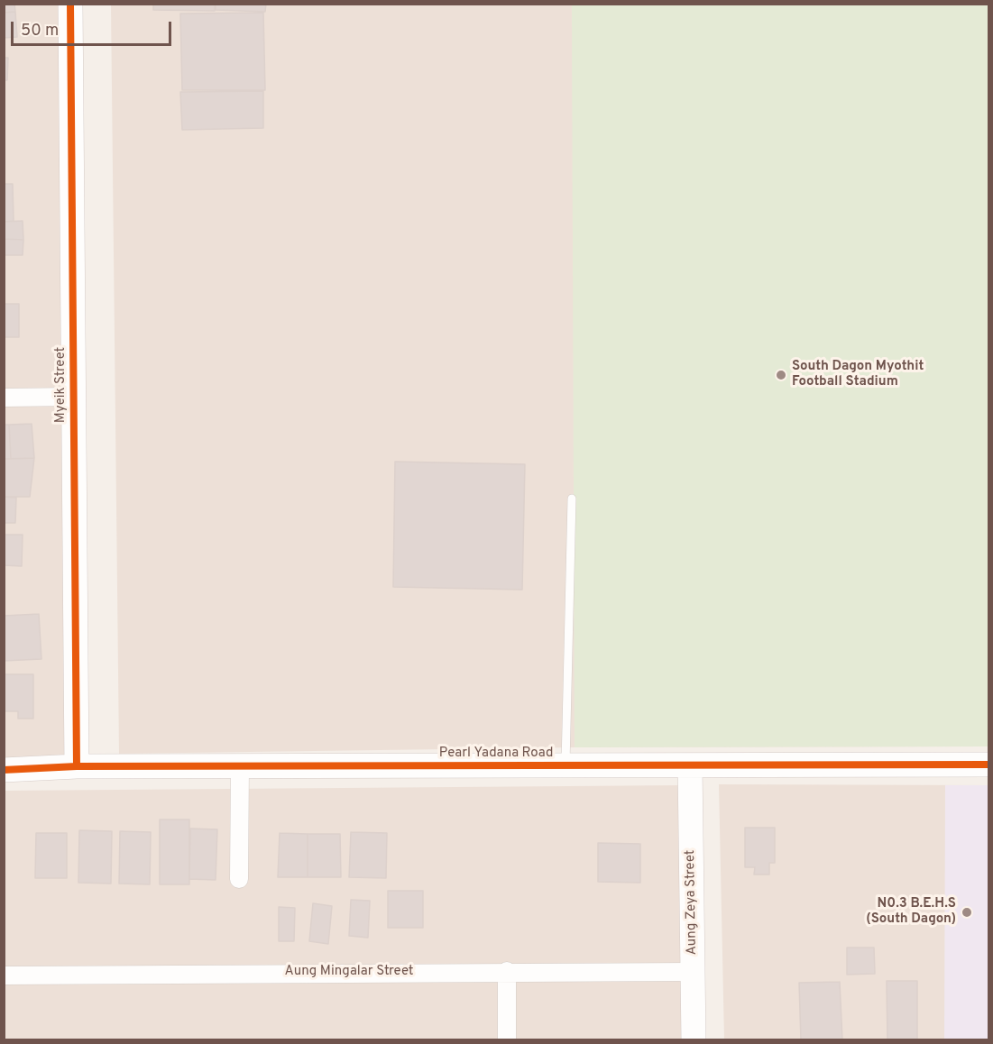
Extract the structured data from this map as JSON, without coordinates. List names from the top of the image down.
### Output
{
  "streets": {
    "street": [
      "Myeik Street",
      "Pearl Yadana Road",
      "Aung Zeya Street",
      "Aung Mingalar Street"
    ]
  },
  "crossings": [
    ["Myeik Street", "Pearl Yadana Road"],
    ["Pearl Yadana Road", "Aung Zeya Street"],
    ["Aung Zeya Street", "Aung Mingalar Street"]
  ],
  "places": ["South Dagon Myothit Football Stadium", "N0.3 B.E.H.S (South Dagon)"],
  "scale_bar": "50 m"
}
